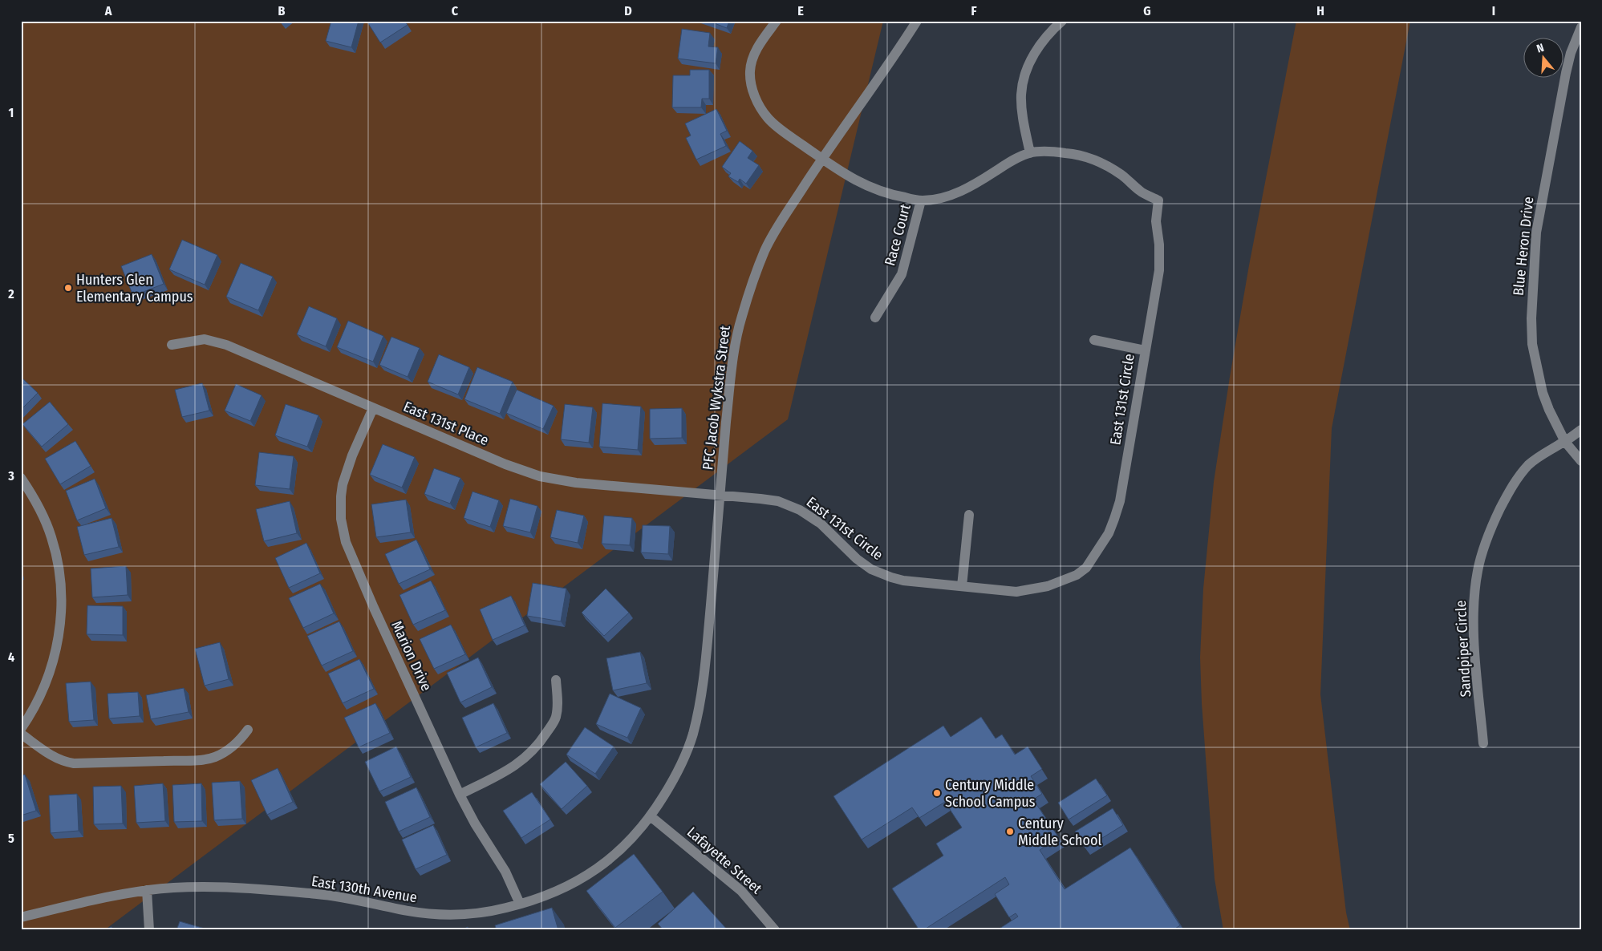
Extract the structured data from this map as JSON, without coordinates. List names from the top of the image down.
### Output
{
  "streets": {
    "street": [
      "Race Court",
      "Blue Heron Drive",
      "PFC Jacob Wykstra Street",
      "East 131st Circle",
      "East 131st Place",
      "Sandpiper Circle",
      "Marion Drive",
      "Lafayette Street",
      "East 130th Avenue"
    ]
  },
  "crossings": [
    ["Race Court", "East 131st Circle"],
    ["Blue Heron Drive", "Sandpiper Circle"],
    ["PFC Jacob Wykstra Street", "East 131st Circle"],
    ["PFC Jacob Wykstra Street", "East 131st Place"],
    ["PFC Jacob Wykstra Street", "Lafayette Street"],
    ["PFC Jacob Wykstra Street", "East 130th Avenue"],
    ["East 131st Circle", "East 131st Place"],
    ["East 131st Place", "Marion Drive"],
    ["Marion Drive", "East 130th Avenue"],
    ["Lafayette Street", "East 130th Avenue"]
  ],
  "places": ["Hunters Glen Elementary Campus", "Century Middle School Campus", "Century Middle School"],
  "north": "top",
  "grid": {
    "columns": [
      "A",
      "B",
      "C",
      "D",
      "E",
      "F",
      "G",
      "H",
      "I"
    ],
    "rows": [
      "1",
      "2",
      "3",
      "4",
      "5"
    ]
  }
}
